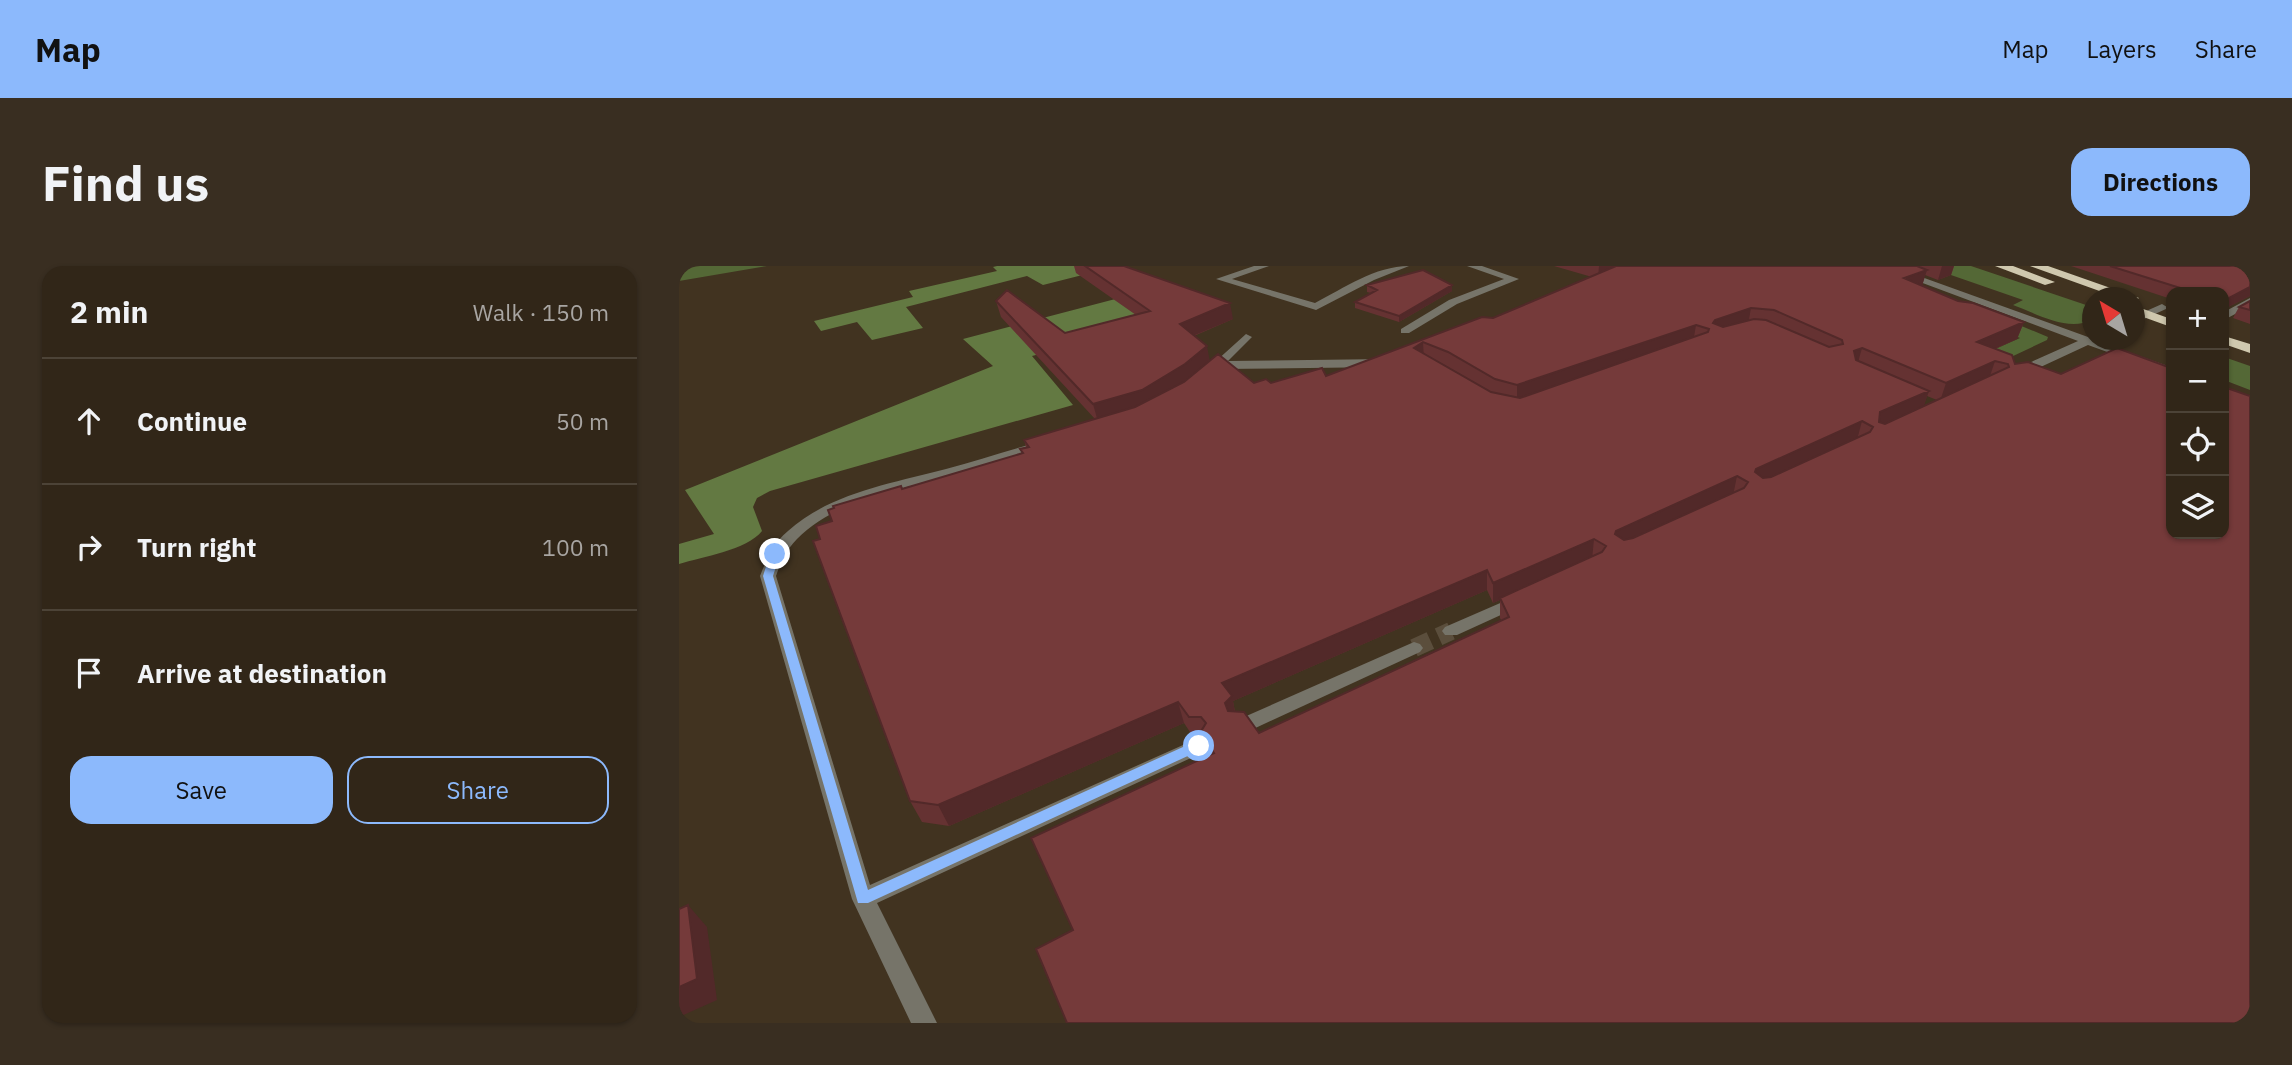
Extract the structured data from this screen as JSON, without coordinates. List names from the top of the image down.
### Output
{
  "north": "top left",
  "page": {
    "header": "Map",
    "nav": ["Map", "Layers", "Share"],
    "buttons": [
      "Directions",
      ["Save", "Share"]
    ],
    "title": "Find us",
    "heading": ["2 min", "Walk · 150 m"],
    "map_buttons": ["+", "−"],
    "list": [
      ["Continue", "50 m"],
      ["Turn right", "100 m"],
      "Arrive at destination"
    ]
  }
}
